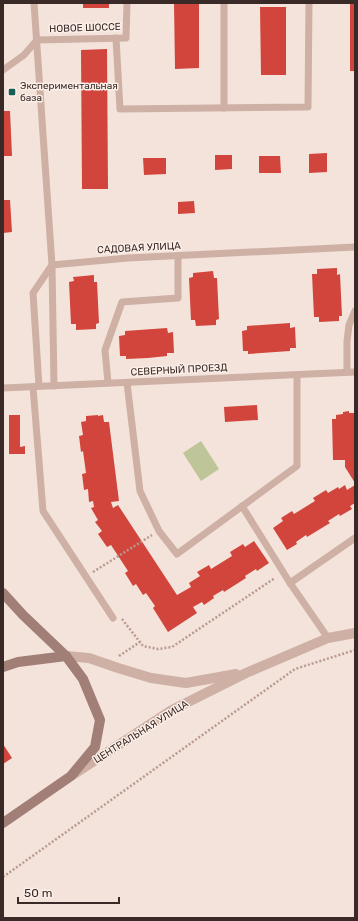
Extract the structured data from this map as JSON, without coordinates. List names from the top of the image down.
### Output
{
  "streets": {
    "main road": ["ЦЕНТРАЛЬНАЯ УЛИЦА"],
    "lane": ["НОВОЕ ШОССЕ", "САДОВАЯ УЛИЦА", "СЕВЕРНЫЙ ПРОЕЗД"]
  },
  "places": {
    "transit": ["Экспериментальная база"]
  },
  "scale_bar": "50 m"
}
